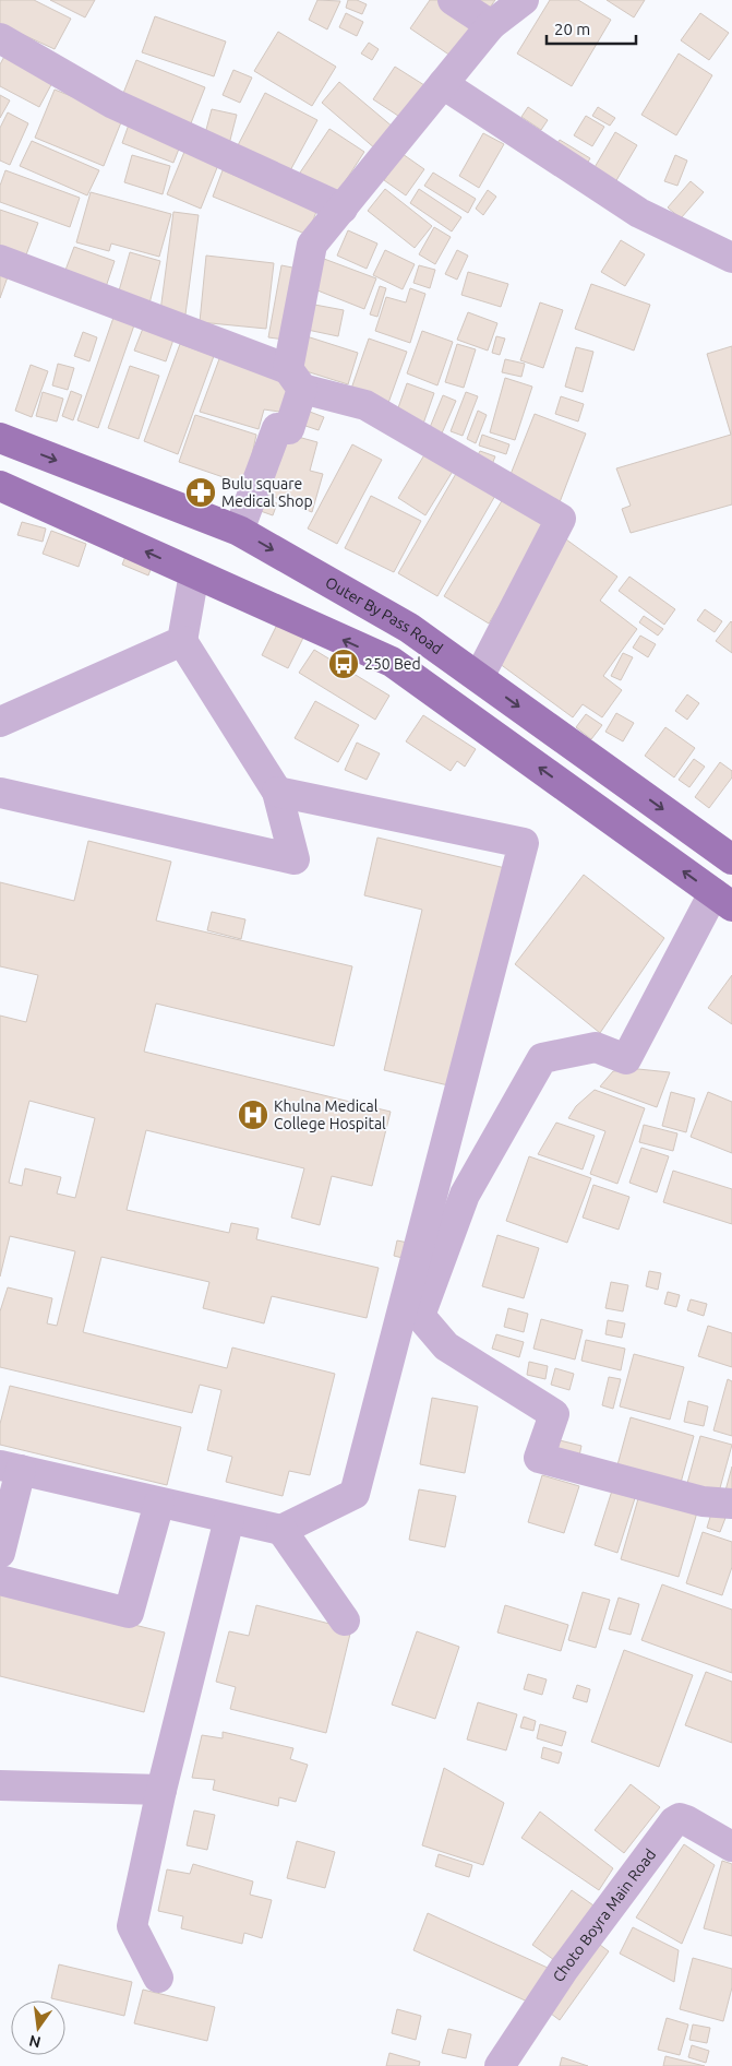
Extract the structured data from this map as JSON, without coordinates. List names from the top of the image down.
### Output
{
  "streets": {
    "main road": ["Outer By Pass Road"],
    "street": ["Choto Boyra Main Road"]
  },
  "places": {
    "pharmacy": ["Bulu square Medical Shop"],
    "bus stop": ["250 Bed"],
    "hospital": ["Khulna Medical College Hospital"]
  },
  "scale_bar": "20 m",
  "north": "bottom"
}
